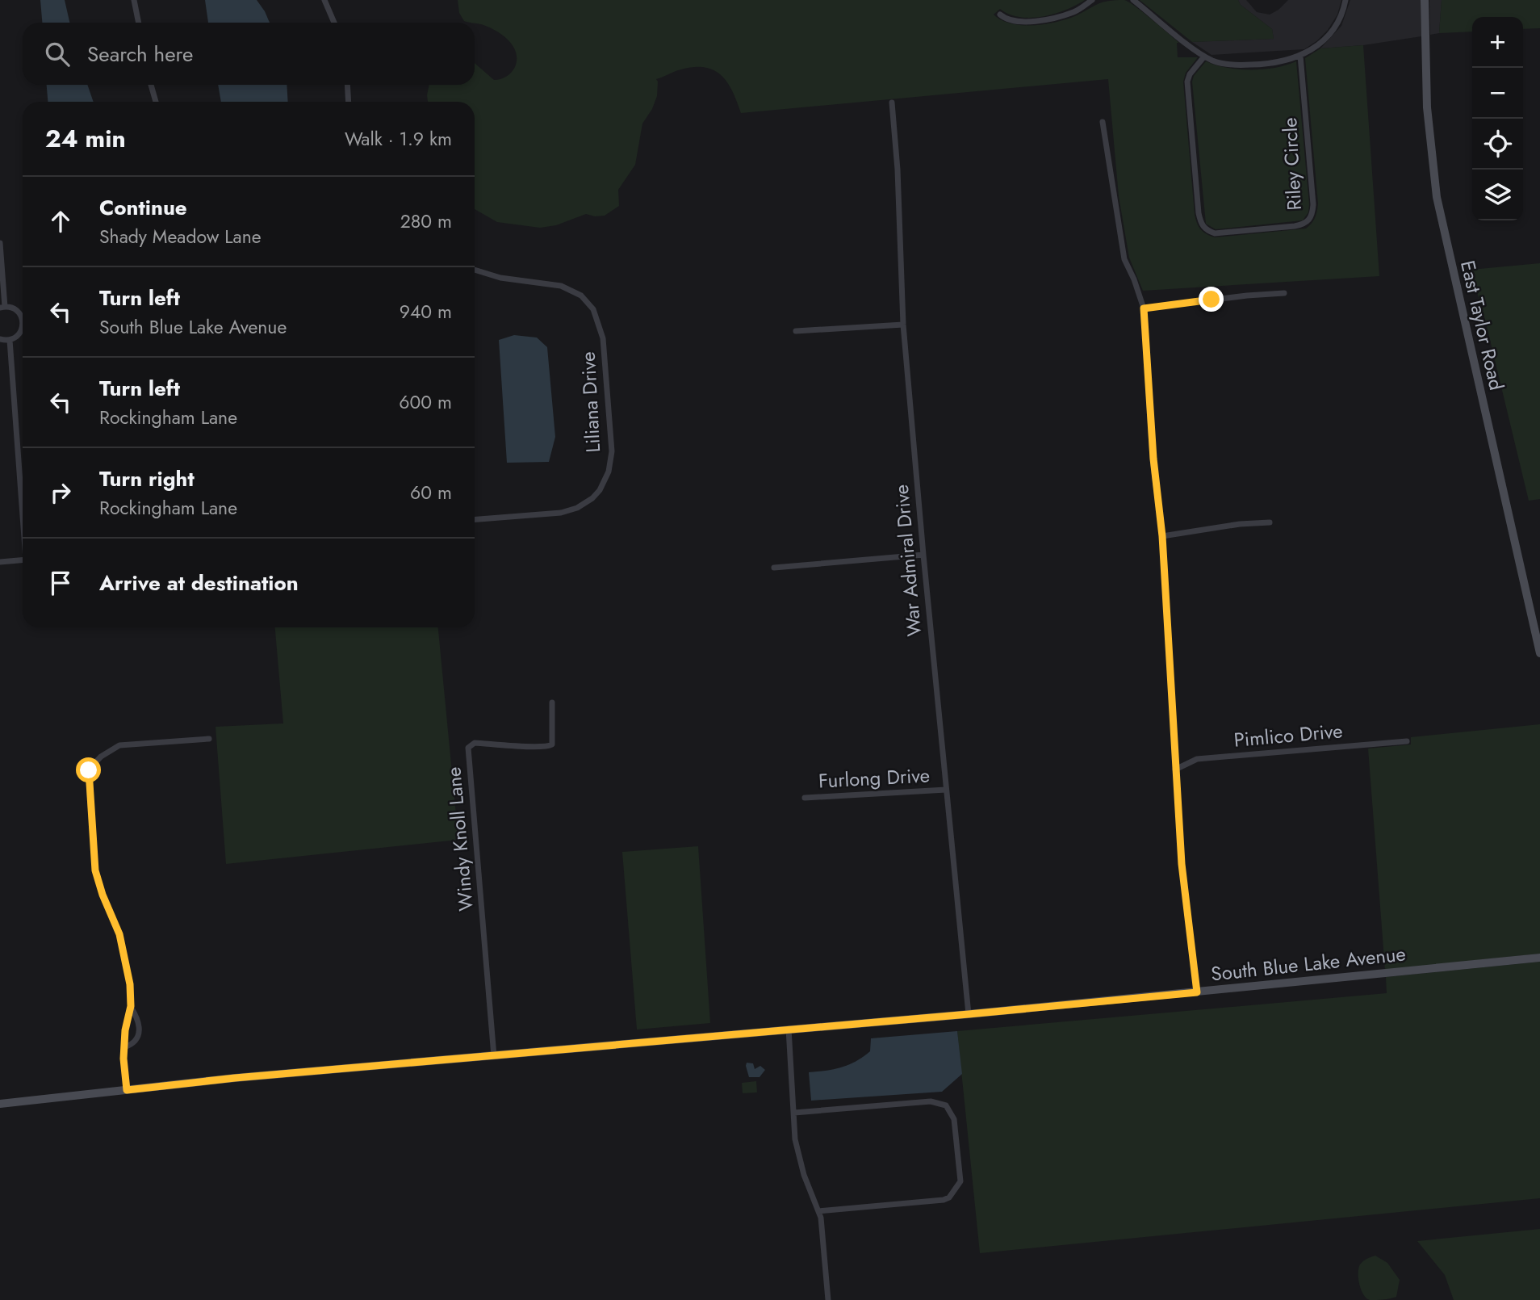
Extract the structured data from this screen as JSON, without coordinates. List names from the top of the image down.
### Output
{
  "streets": {
    "main road": ["East Taylor Road", "South Blue Lake Avenue"],
    "street": [
      "Riley Circle",
      "Liliana Drive",
      "War Admiral Drive",
      "Pimlico Drive",
      "Furlong Drive",
      "Windy Knoll Lane"
    ]
  },
  "crossings": [
    ["War Admiral Drive", "Furlong Drive"],
    ["War Admiral Drive", "South Blue Lake Avenue"],
    ["Windy Knoll Lane", "South Blue Lake Avenue"]
  ],
  "page": {
    "map_buttons": ["+", "−"],
    "search": "Search here",
    "heading": ["24 min", "Walk · 1.9 km"],
    "list": [
      ["Continue", "Shady Meadow Lane", "280 m"],
      ["Turn left", "South Blue Lake Avenue", "940 m"],
      ["Turn left", "Rockingham Lane", "600 m"],
      ["Turn right", "Rockingham Lane", "60 m"],
      "Arrive at destination"
    ]
  }
}
